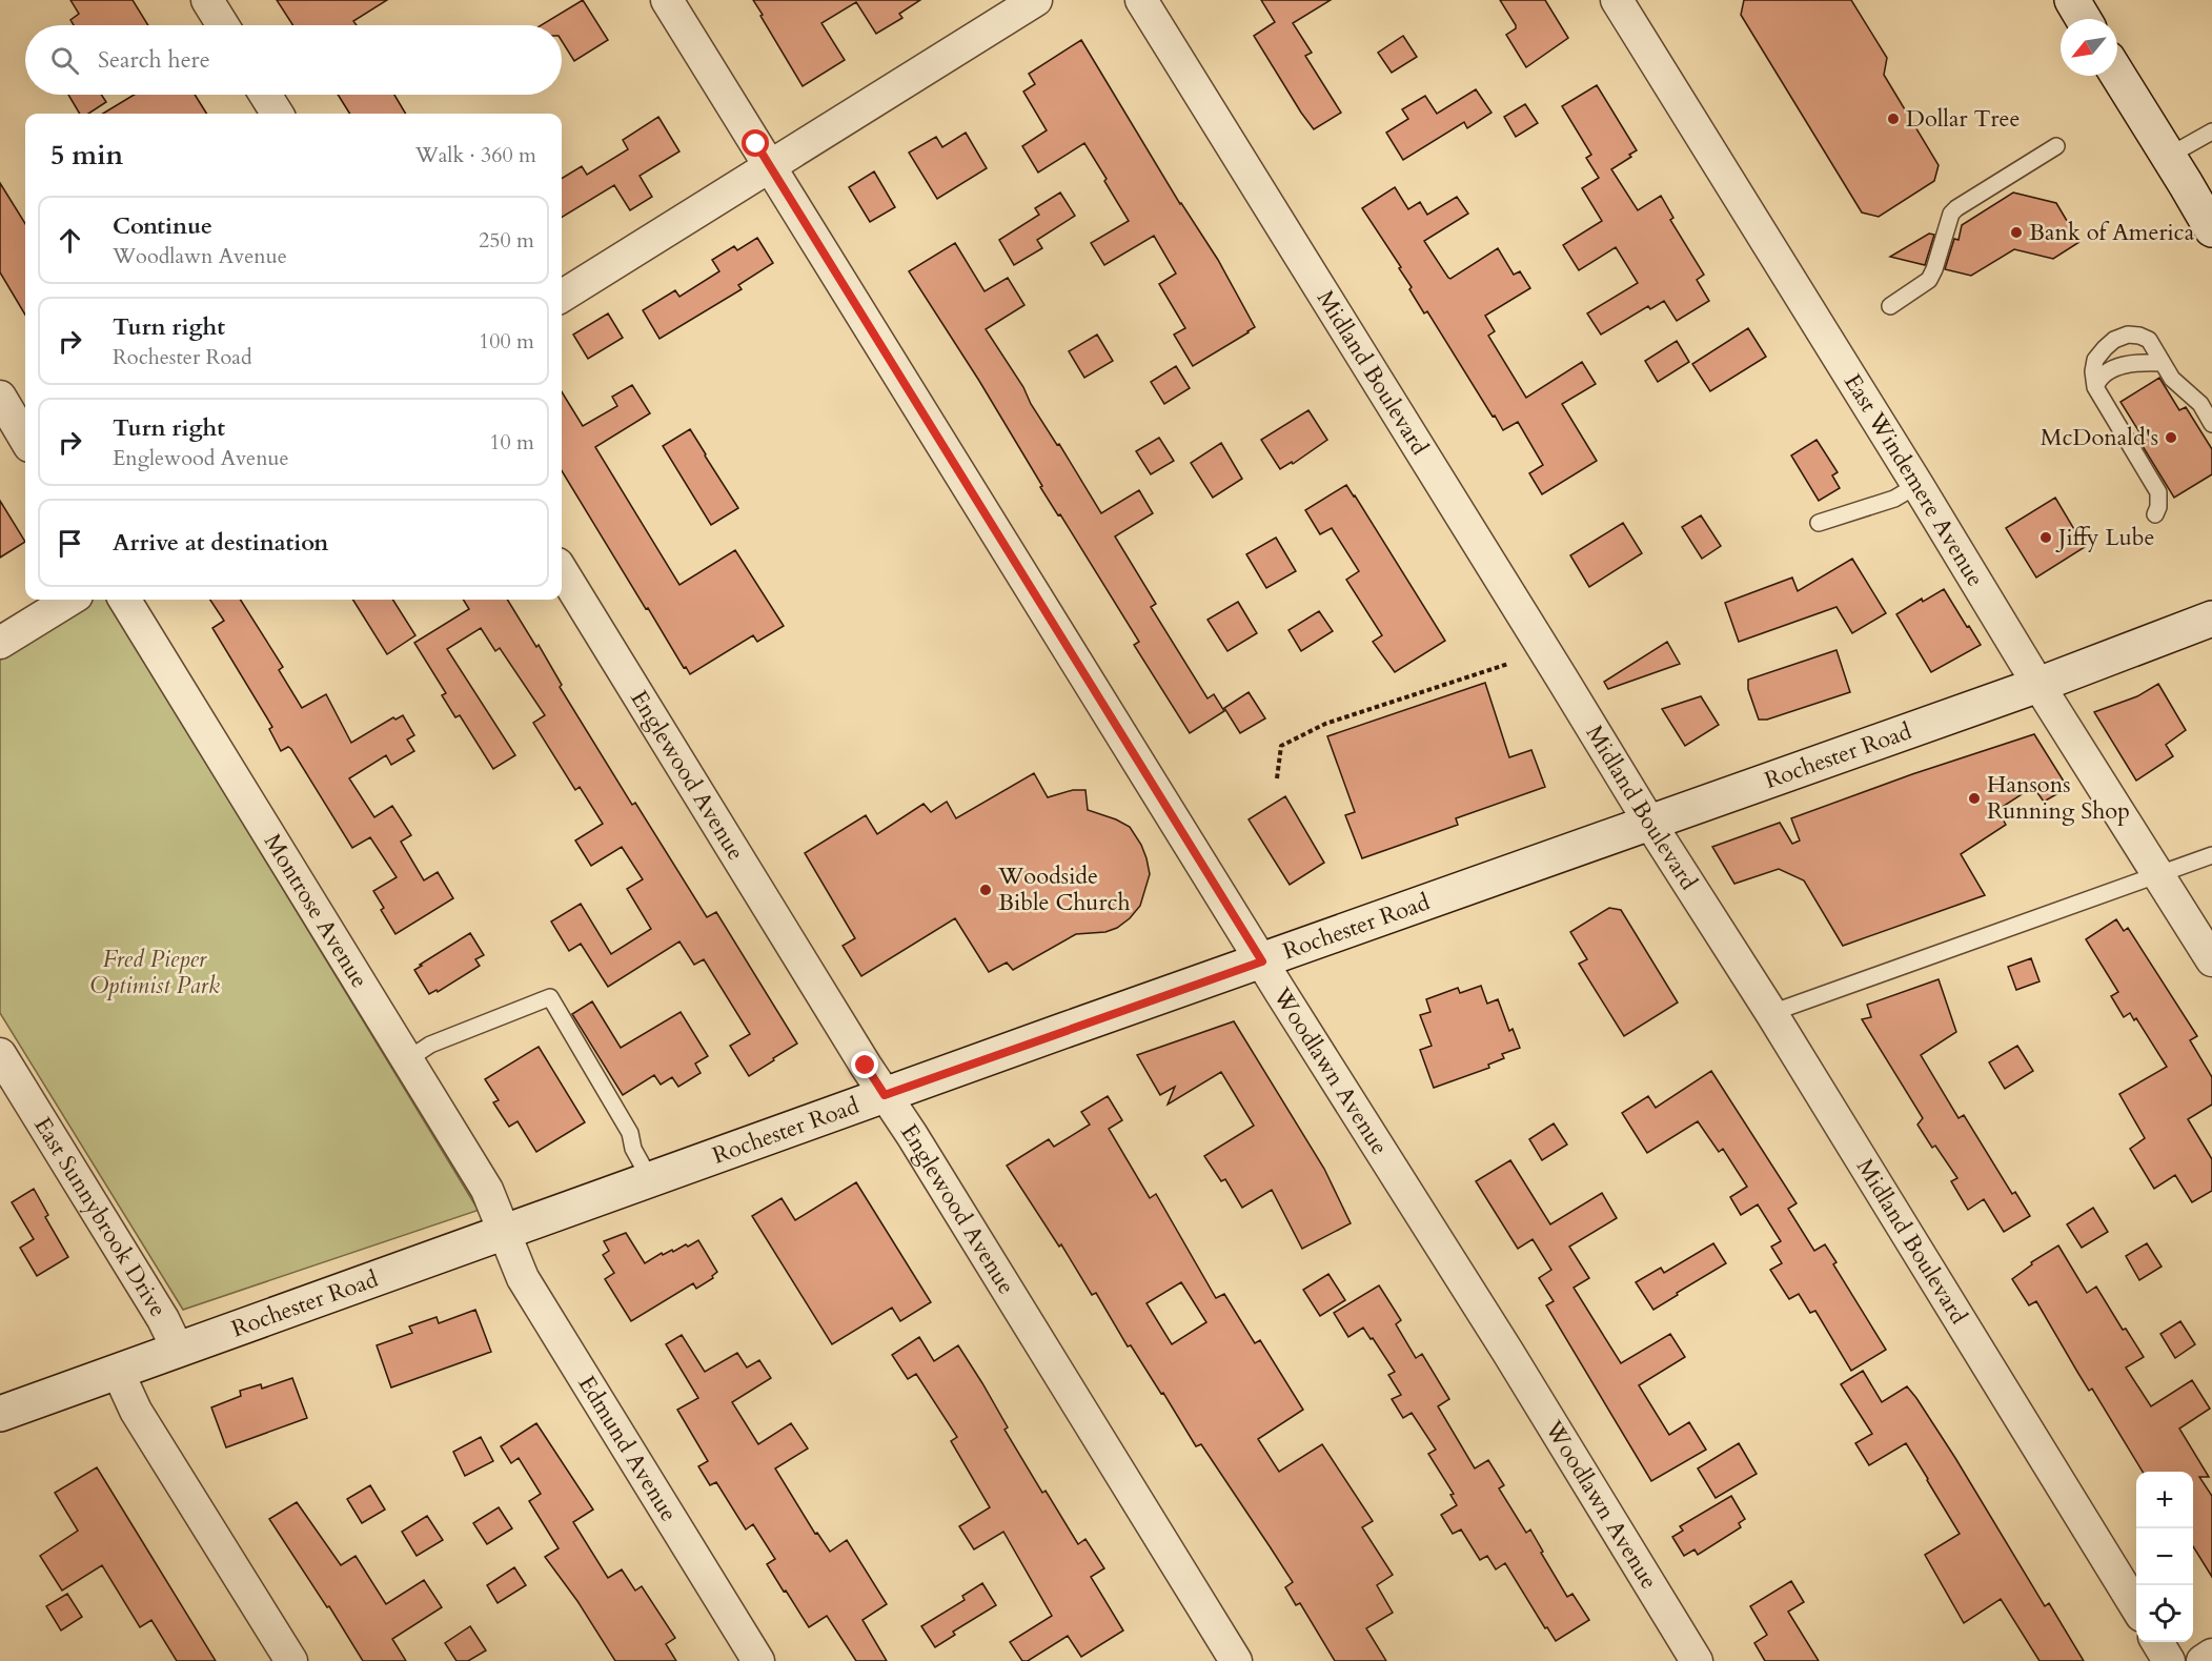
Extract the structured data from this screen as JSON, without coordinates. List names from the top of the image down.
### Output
{
  "streets": {
    "main road": ["Rochester Road"],
    "street": [
      "Midland Boulevard",
      "East Windemere Avenue",
      "Englewood Avenue",
      "Montrose Avenue",
      "Woodlawn Avenue",
      "East Sunnybrook Drive",
      "Edmund Avenue"
    ]
  },
  "crossings": [
    ["Midland Boulevard", "Rochester Road"],
    ["East Windemere Avenue", "Rochester Road"],
    ["Rochester Road", "Englewood Avenue"],
    ["Rochester Road", "Montrose Avenue"],
    ["Rochester Road", "Woodlawn Avenue"],
    ["Rochester Road", "East Sunnybrook Drive"],
    ["Rochester Road", "Edmund Avenue"],
    ["Montrose Avenue", "Edmund Avenue"]
  ],
  "parks": ["Fred Pieper Optimist Park"],
  "places": [
    "Dollar Tree",
    "Bank of America",
    "McDonald's",
    "Jiffy Lube",
    "Hansons Running Shop",
    "Woodside Bible Church"
  ],
  "north": "bottom left",
  "page": {
    "search": "Search here",
    "heading": ["5 min", "Walk · 360 m"],
    "list": [
      ["Continue", "Woodlawn Avenue", "250 m"],
      ["Turn right", "Rochester Road", "100 m"],
      ["Turn right", "Englewood Avenue", "10 m"],
      "Arrive at destination"
    ],
    "map_buttons": ["+", "−"]
  }
}
